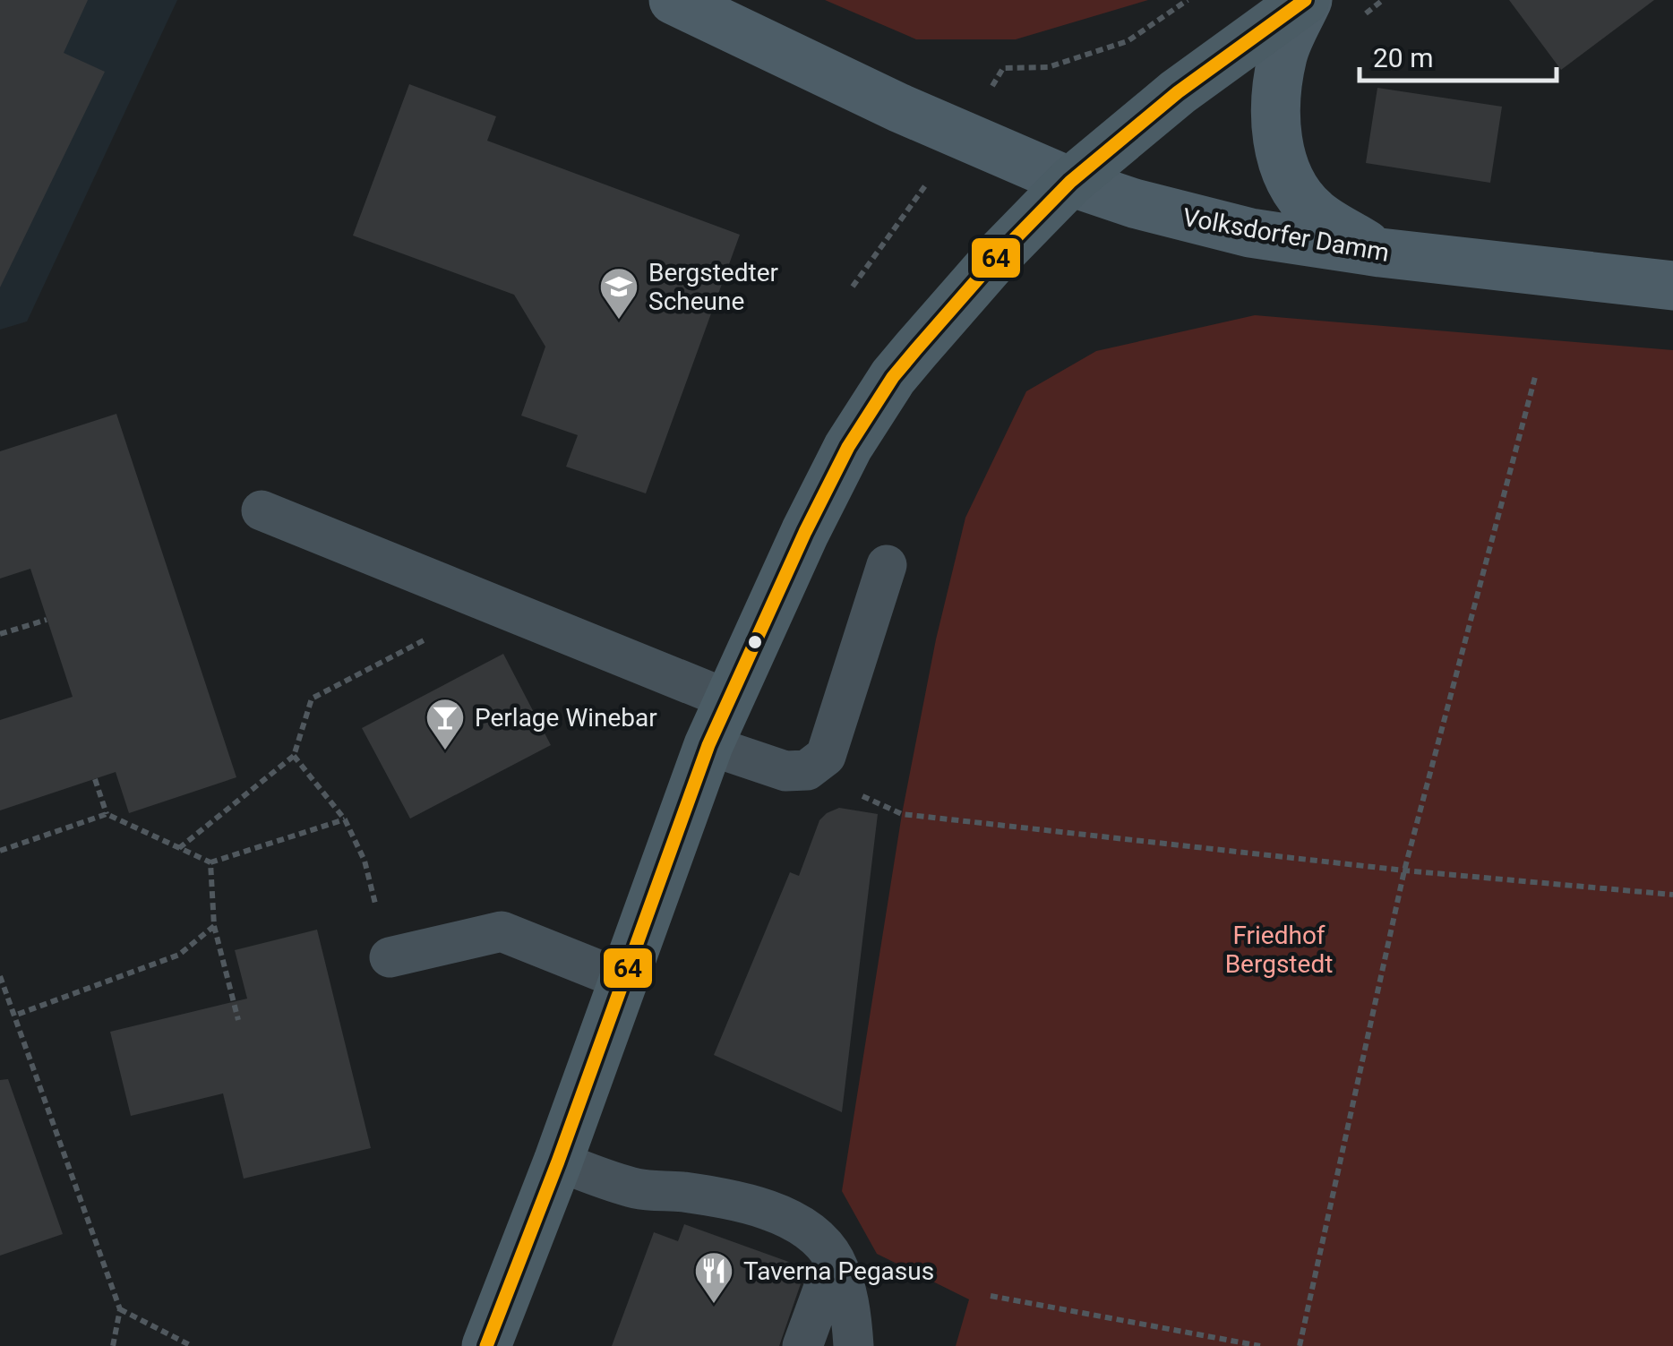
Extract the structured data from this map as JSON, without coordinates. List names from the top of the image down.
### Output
{
  "streets": {
    "main road": ["Volksdorfer Damm"]
  },
  "parks": ["Friedhof Bergstedt"],
  "places": {
    "school or university": ["Bergstedter Scheune"],
    "bar": ["Perlage Winebar"],
    "restaurant": ["Taverna Pegasus"]
  },
  "lines": ["transit line 64"],
  "scale_bar": "20 m"
}
